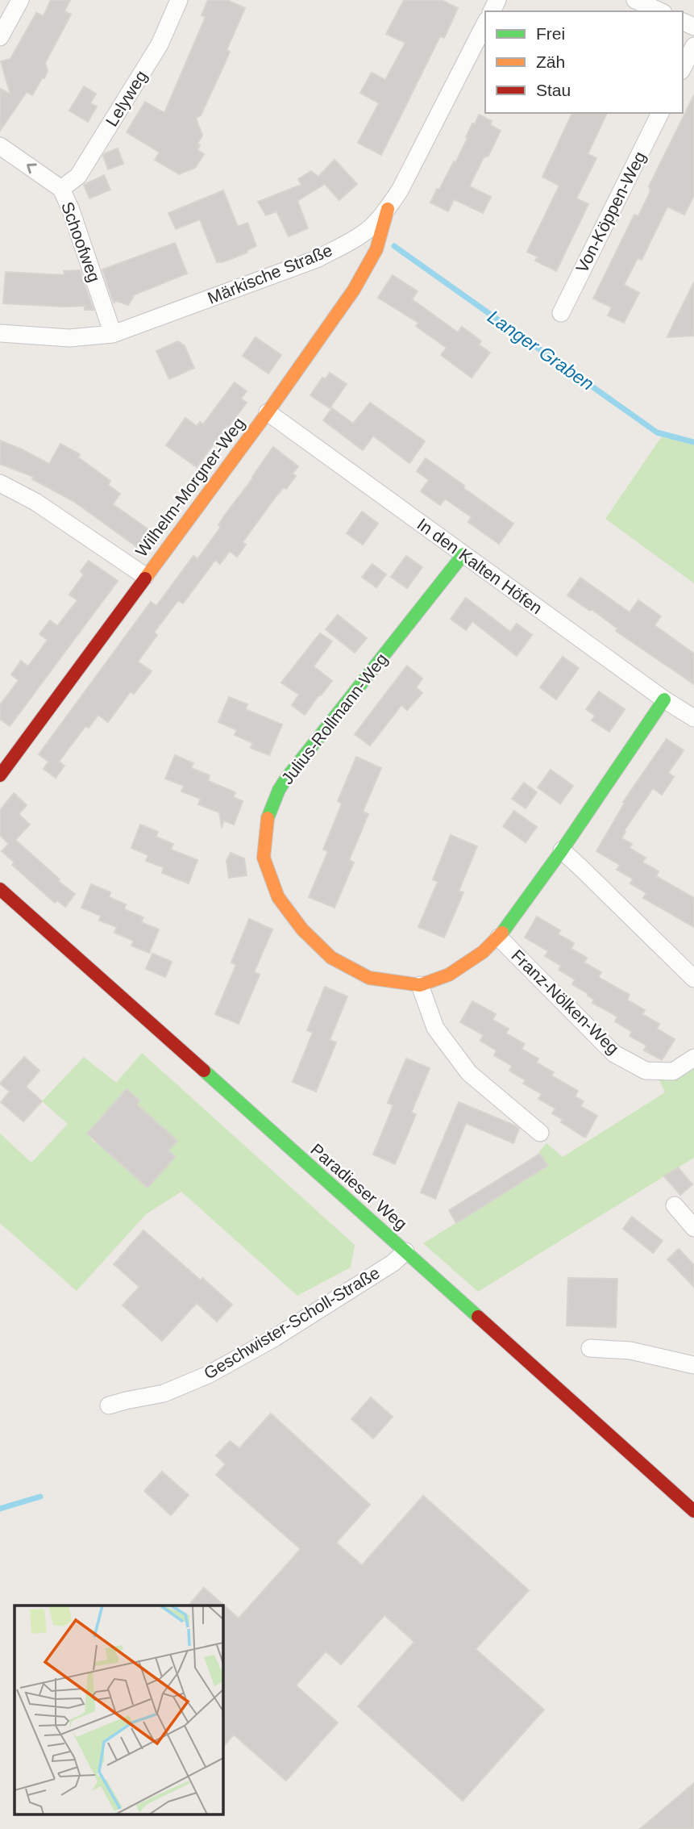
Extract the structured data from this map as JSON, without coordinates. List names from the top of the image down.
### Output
{
  "streets": {
    "street": [
      "Lelyweg",
      "Von-Köppen-Weg",
      "Schoofweg",
      "Märkische Straße",
      "Wilhelm-Morgner-Weg",
      "In den Kalten Höfen",
      "Julius-Rollmann-Weg",
      "Franz-Nölken-Weg",
      "Paradieser Weg",
      "Geschwister-Scholl-Straße"
    ]
  },
  "crossings": [
    ["Lelyweg", "Schoofweg"],
    ["Schoofweg", "Märkische Straße"],
    ["Märkische Straße", "Wilhelm-Morgner-Weg"],
    ["Wilhelm-Morgner-Weg", "In den Kalten Höfen"],
    ["In den Kalten Höfen", "Julius-Rollmann-Weg"],
    ["Julius-Rollmann-Weg", "Franz-Nölken-Weg"],
    ["Paradieser Weg", "Geschwister-Scholl-Straße"]
  ],
  "water": ["Langer Graben"],
  "legend": ["Frei", "Zäh", "Stau"]
}
